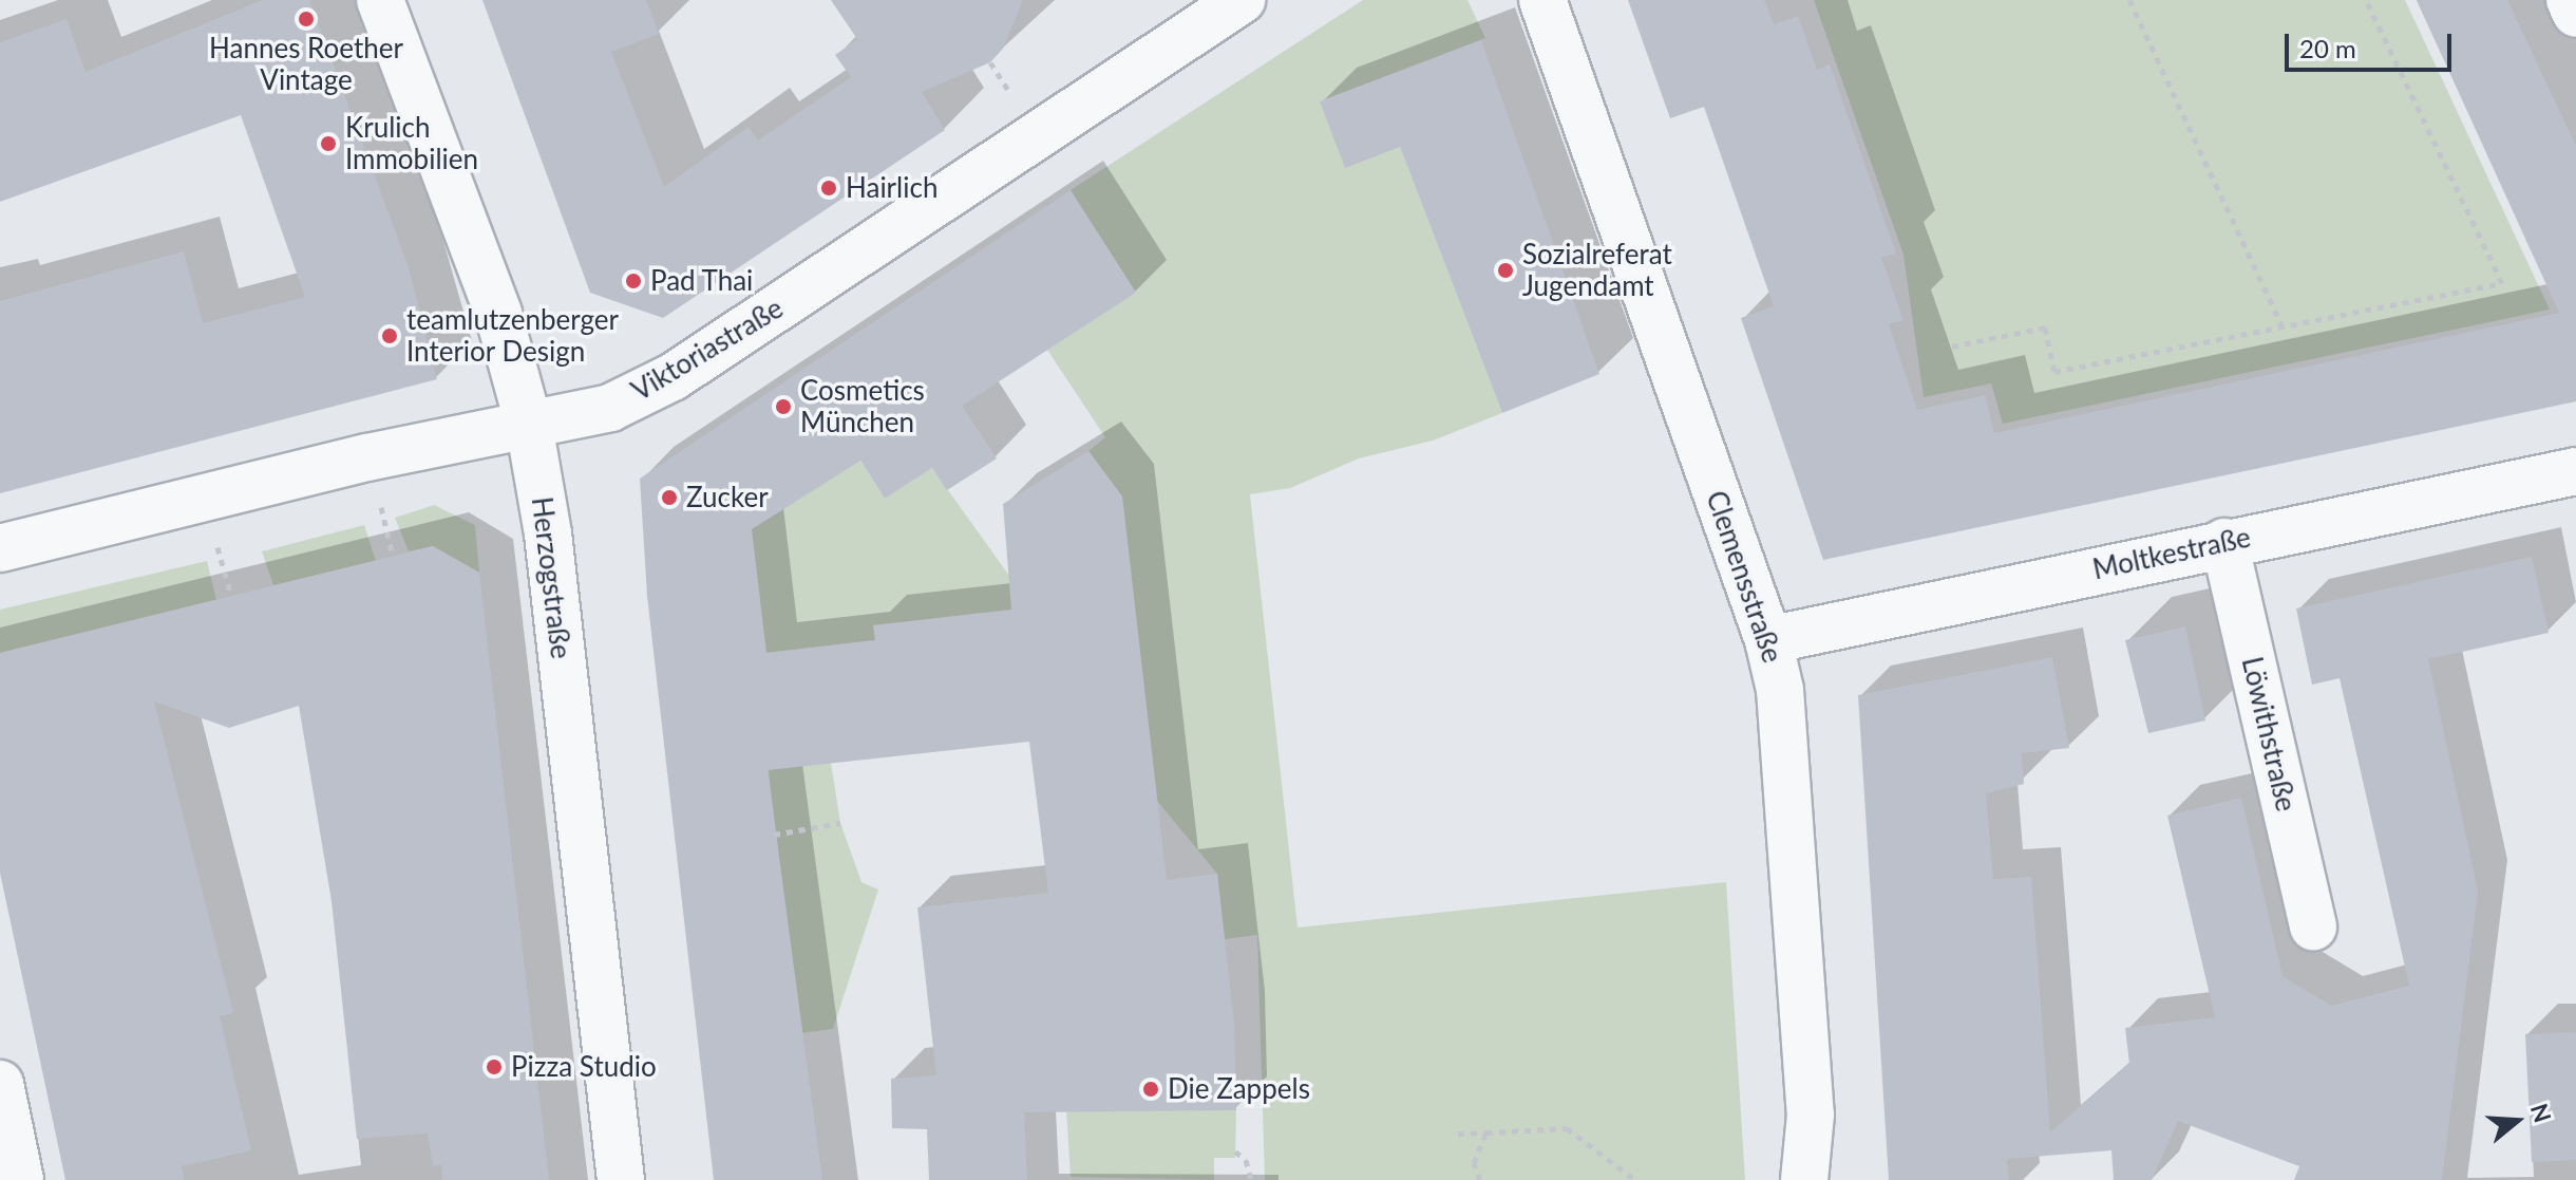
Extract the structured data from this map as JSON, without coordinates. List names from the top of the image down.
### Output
{
  "streets": {
    "street": [
      "Viktoriastraße",
      "Moltkestraße",
      "Clemensstraße",
      "Herzogstraße",
      "Löwithstraße"
    ]
  },
  "crossings": [
    ["Viktoriastraße", "Herzogstraße"],
    ["Moltkestraße", "Clemensstraße"],
    ["Moltkestraße", "Löwithstraße"]
  ],
  "places": [
    "Hannes Roether Vintage",
    "Krulich Immobilien",
    "Hairlich",
    "Sozialreferat Jugendamt",
    "Pad Thai",
    "teamlutzenberger Interior Design",
    "Cosmetics München",
    "Zucker",
    "Pizza Studio",
    "Die Zappels"
  ],
  "scale_bar": "20 m",
  "north": "right"
}
